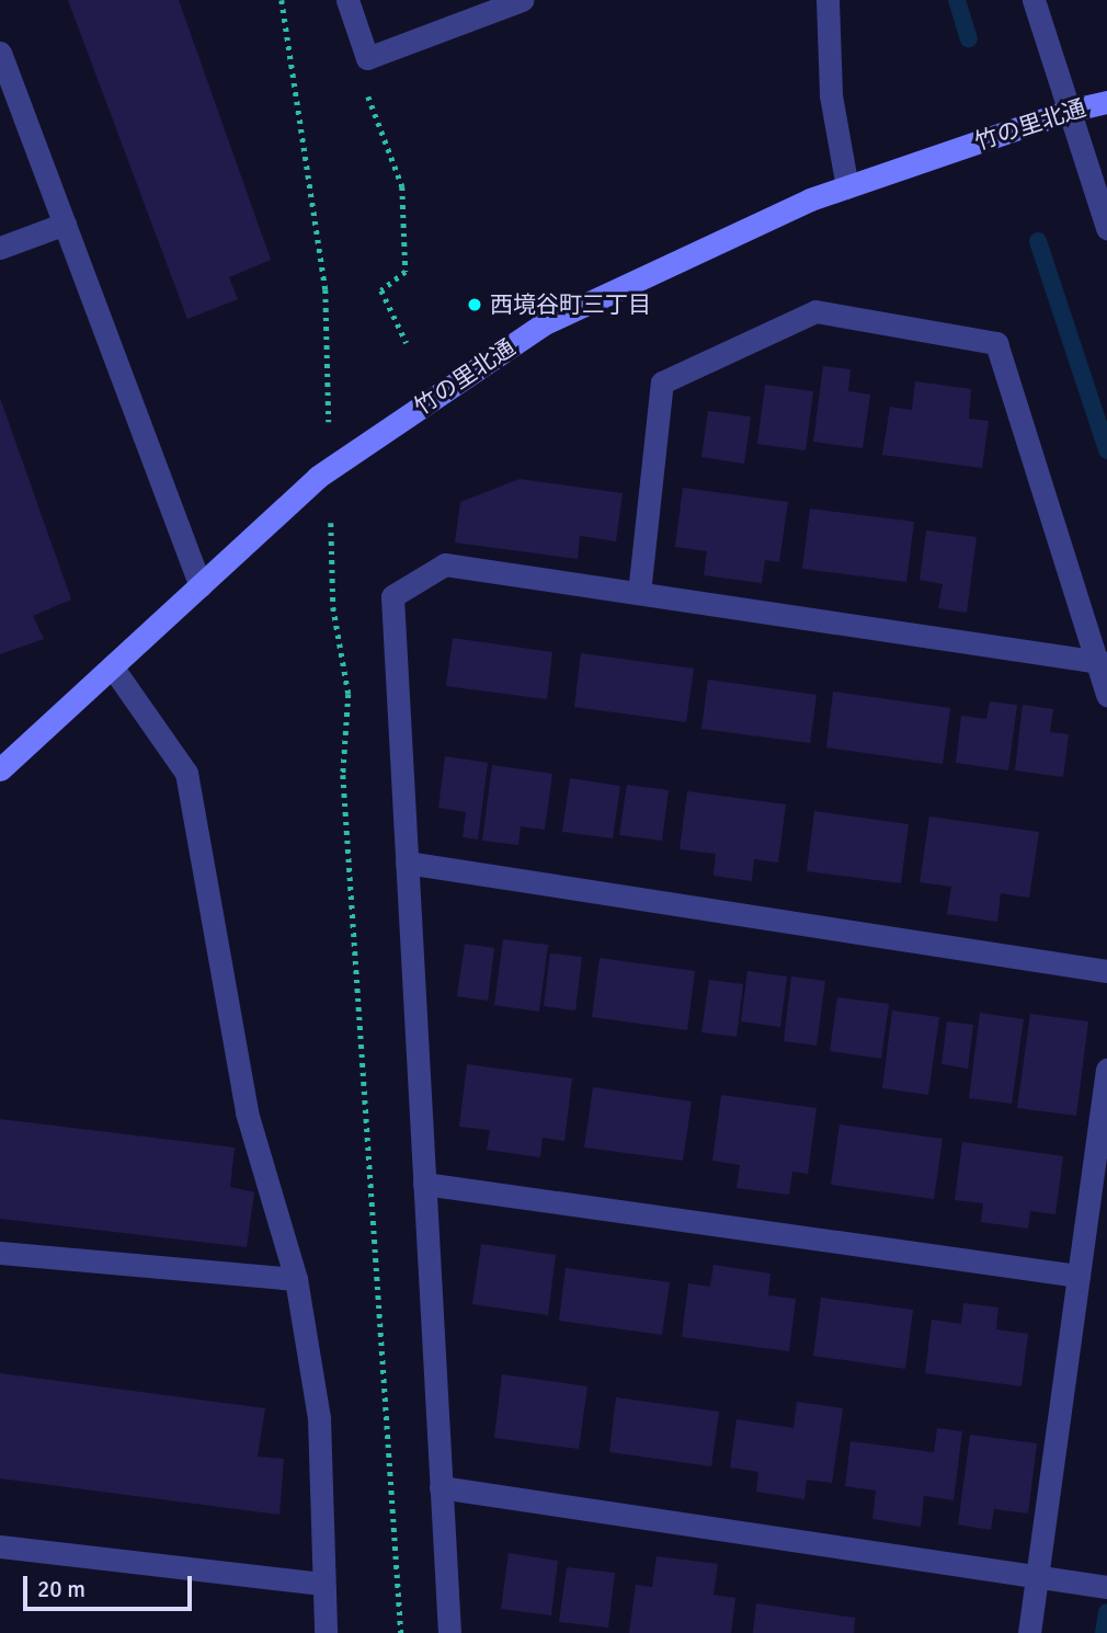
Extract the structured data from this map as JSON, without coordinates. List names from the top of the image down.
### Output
{
  "streets": {
    "street": ["竹の里北通"]
  },
  "places": ["西境谷町三丁目"],
  "scale_bar": "20 m"
}
